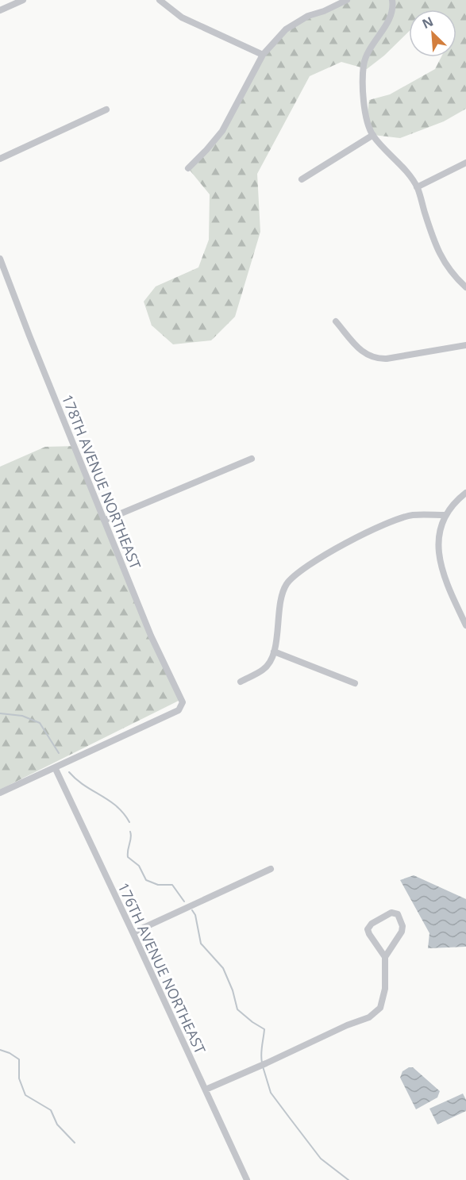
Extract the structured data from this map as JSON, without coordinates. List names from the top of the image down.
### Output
{
  "streets": {
    "street": ["178TH AVENUE NORTHEAST", "176TH AVENUE NORTHEAST"]
  },
  "crossings": [
    ["178TH AVENUE NORTHEAST", "176TH AVENUE NORTHEAST"]
  ],
  "north": "top left"
}
